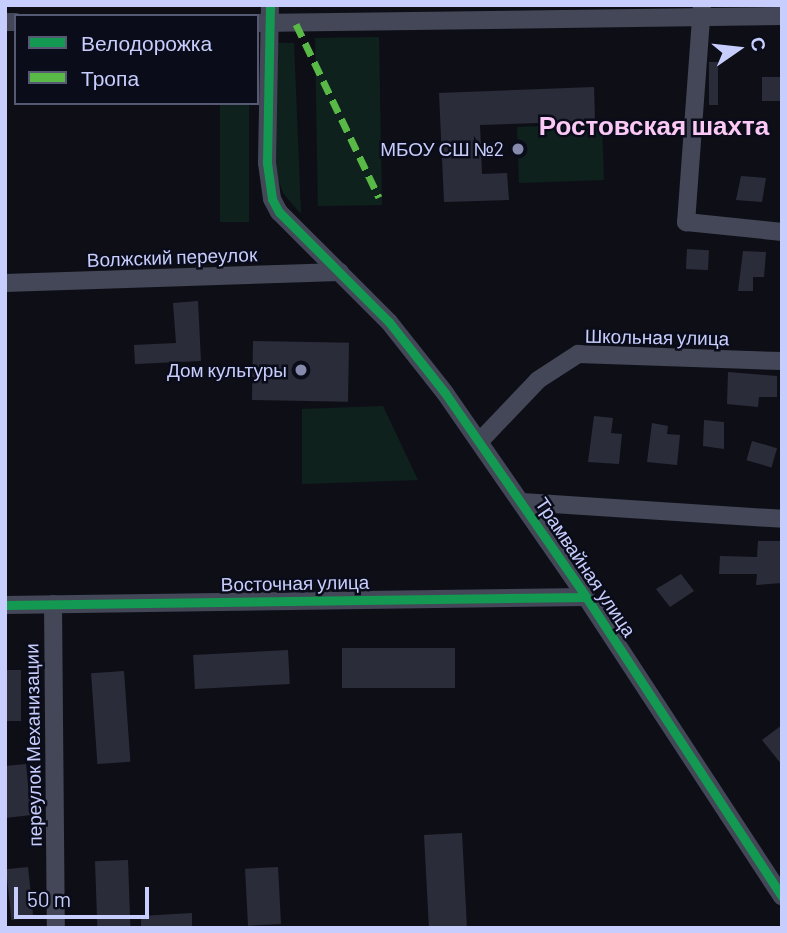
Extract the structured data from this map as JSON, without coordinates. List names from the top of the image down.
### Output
{
  "streets": {
    "street": [
      "Волжский переулок",
      "Школьная улица",
      "Трамвайная улица",
      "Восточная улица",
      "переулок Механизации"
    ]
  },
  "crossings": [
    ["Волжский переулок", "Трамвайная улица"],
    ["Школьная улица", "Трамвайная улица"],
    ["Трамвайная улица", "Восточная улица"],
    ["Восточная улица", "переулок Механизации"]
  ],
  "districts": ["Ростовская шахта"],
  "places": ["МБОУ СШ №2", "Дом культуры"],
  "legend": ["Велодорожка", "Тропа"],
  "scale_bar": "50 m",
  "north": "right"
}
